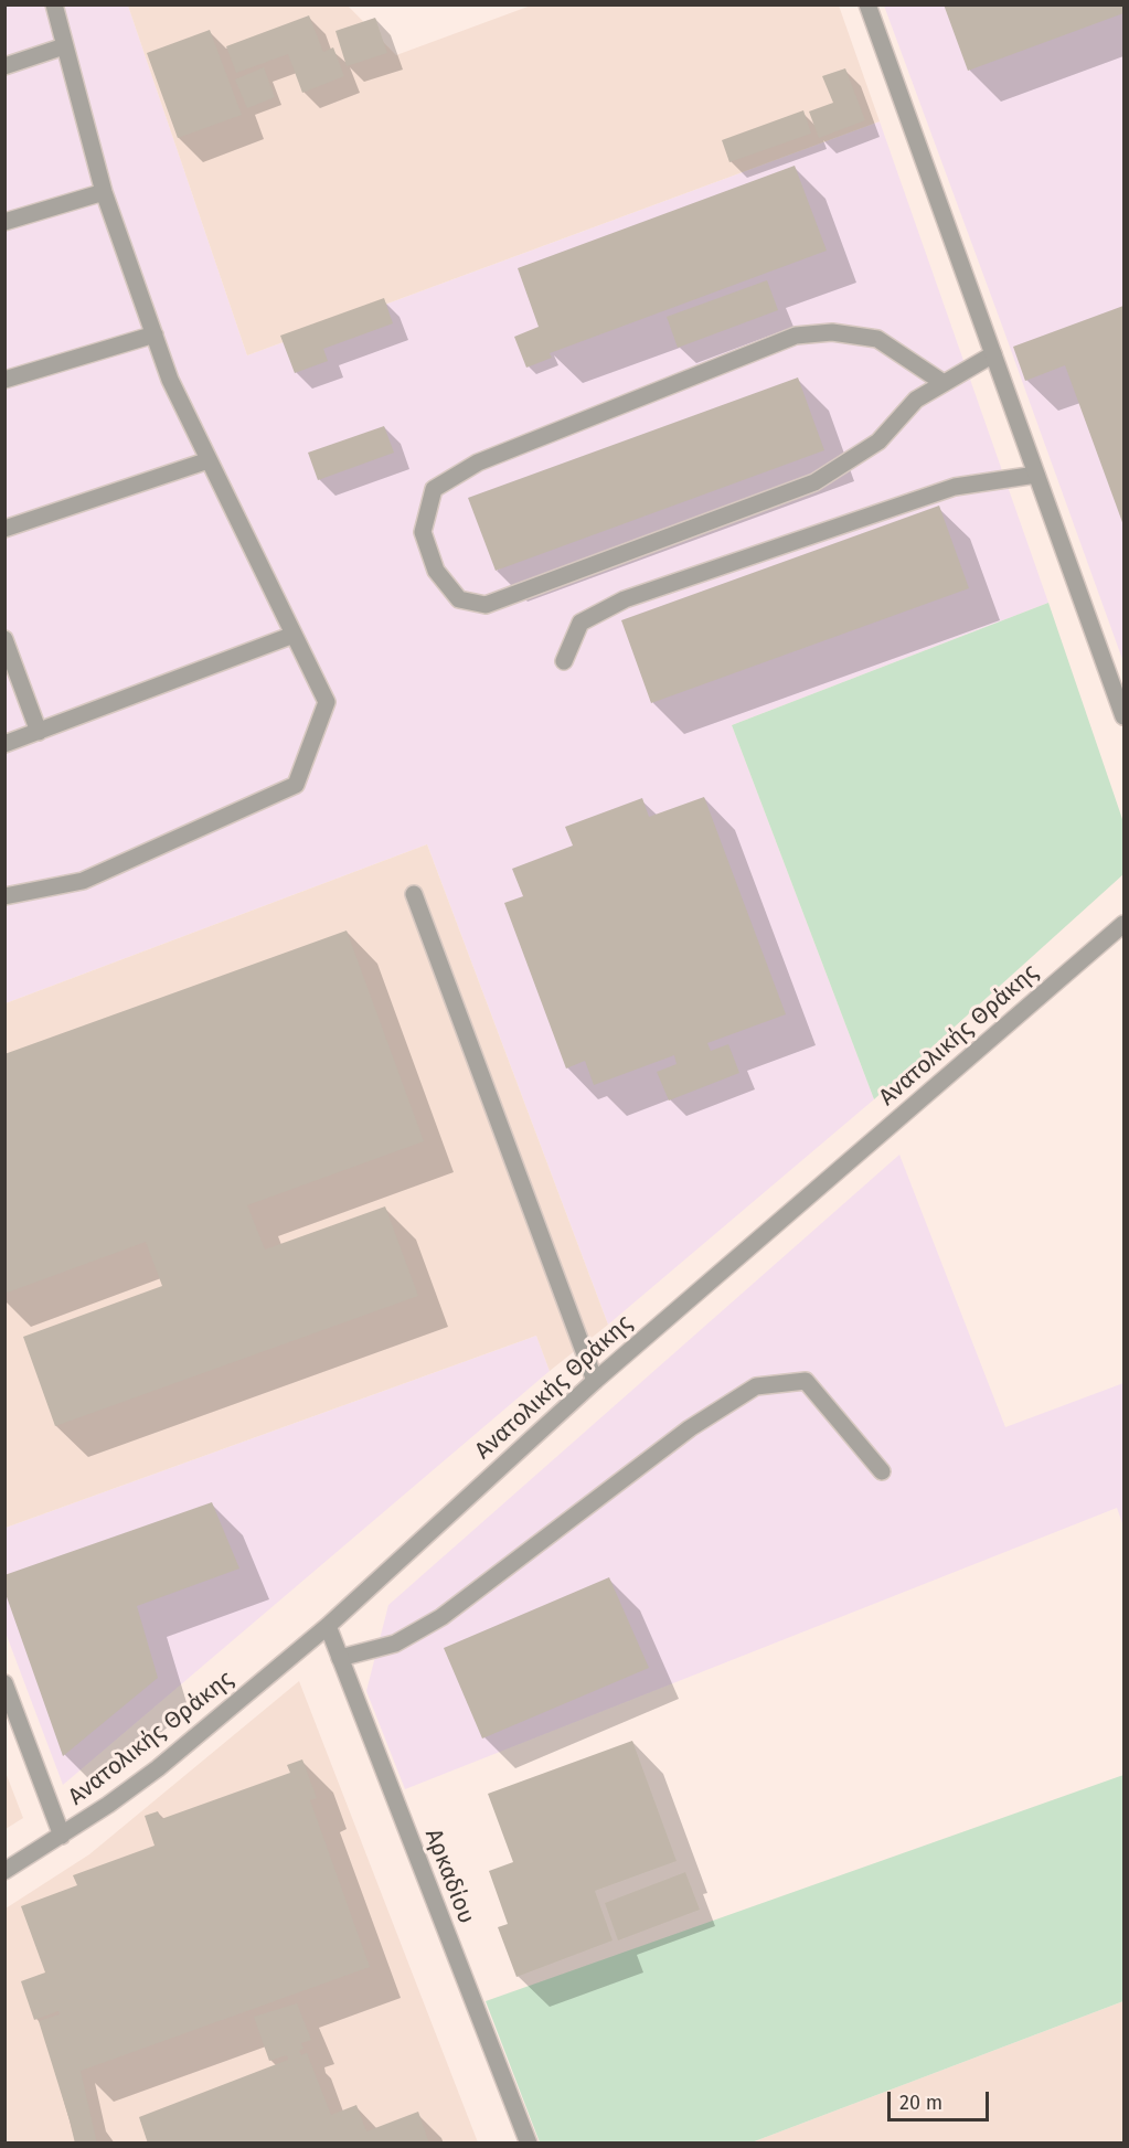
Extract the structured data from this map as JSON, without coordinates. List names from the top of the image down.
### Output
{
  "streets": {
    "street": ["Ανατολικής Θράκης", "Αρκαδίου"]
  },
  "crossings": [
    ["Ανατολικής Θράκης", "Αρκαδίου"]
  ],
  "scale_bar": "20 m"
}
